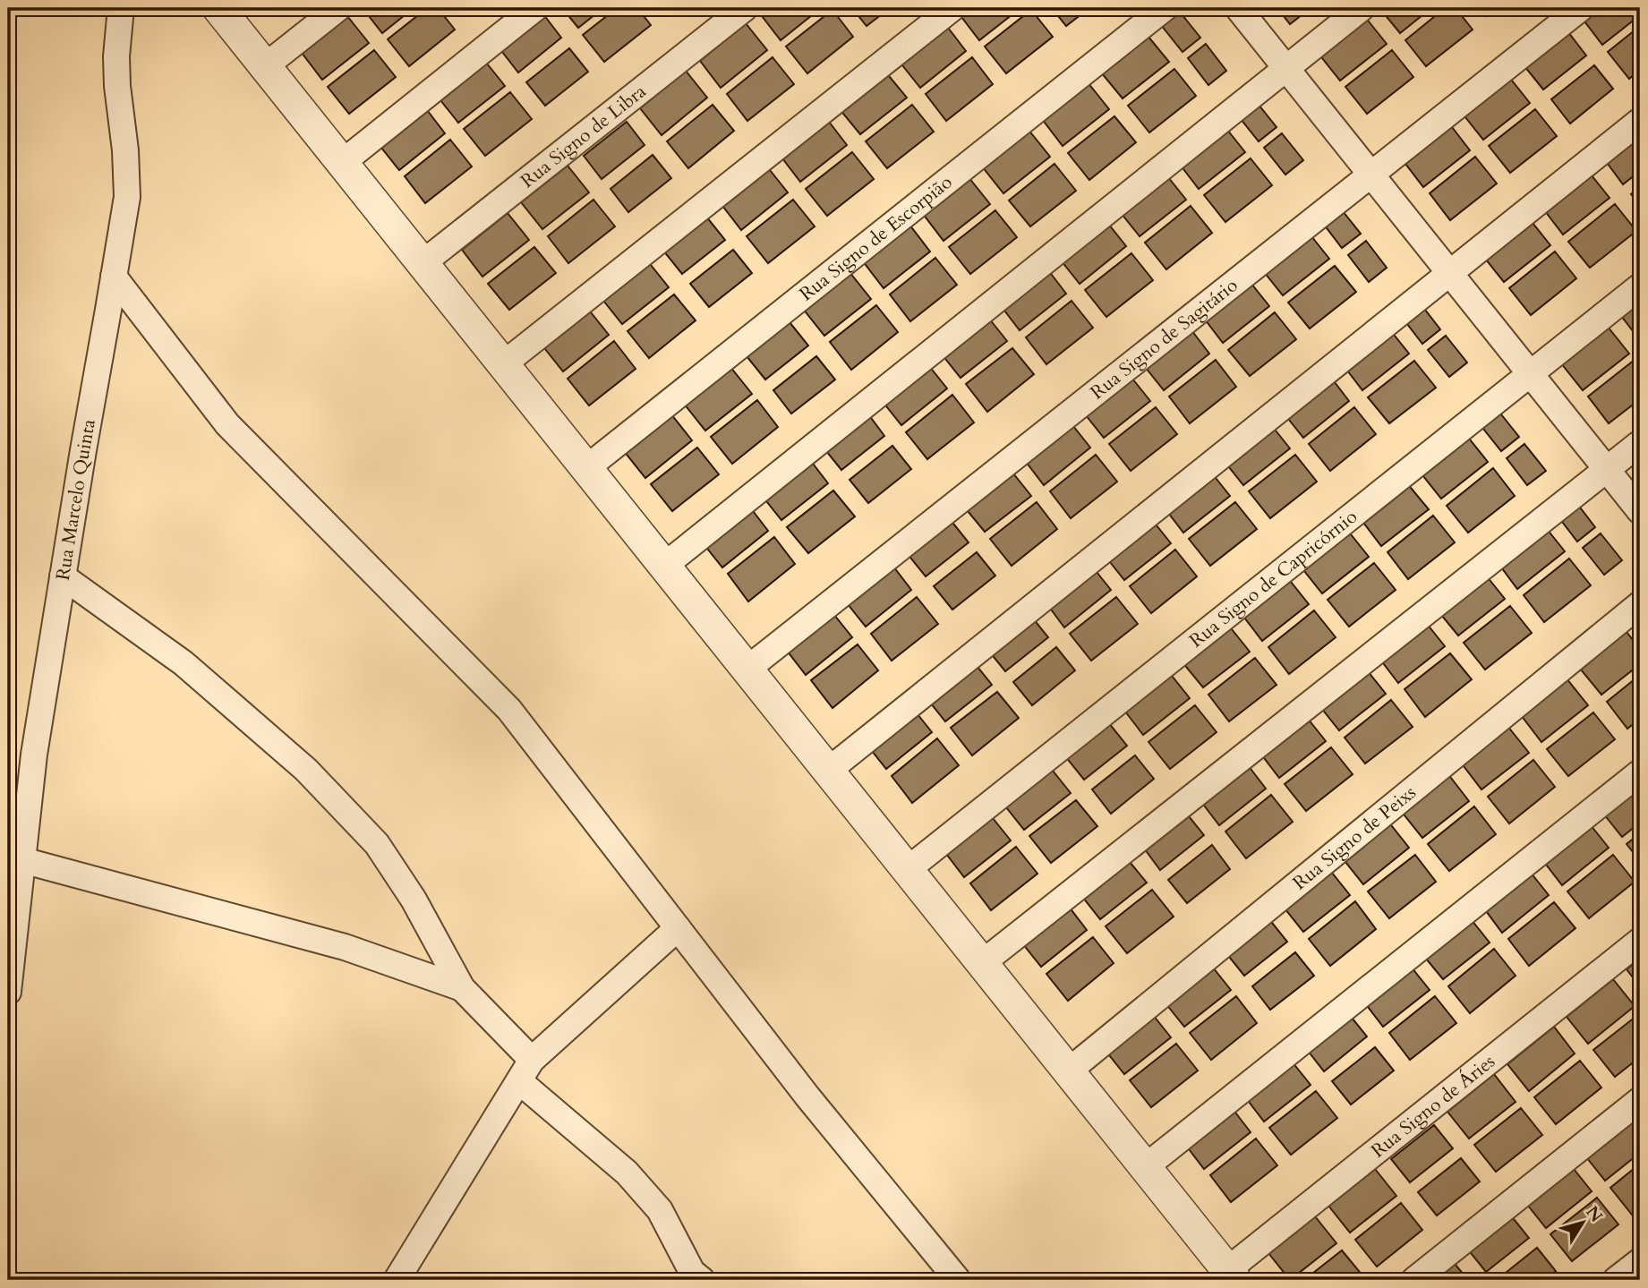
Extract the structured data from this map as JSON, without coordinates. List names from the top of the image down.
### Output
{
  "streets": {
    "street": [
      "Rua Signo de Libra",
      "Rua Signo de Escorpião",
      "Rua Signo de Sagitário",
      "Rua Marcelo Quinta",
      "Rua Signo de Capricórnio",
      "Rua Signo de Peixs",
      "Rua Signo de Áries"
    ]
  },
  "north": "top right"
}
